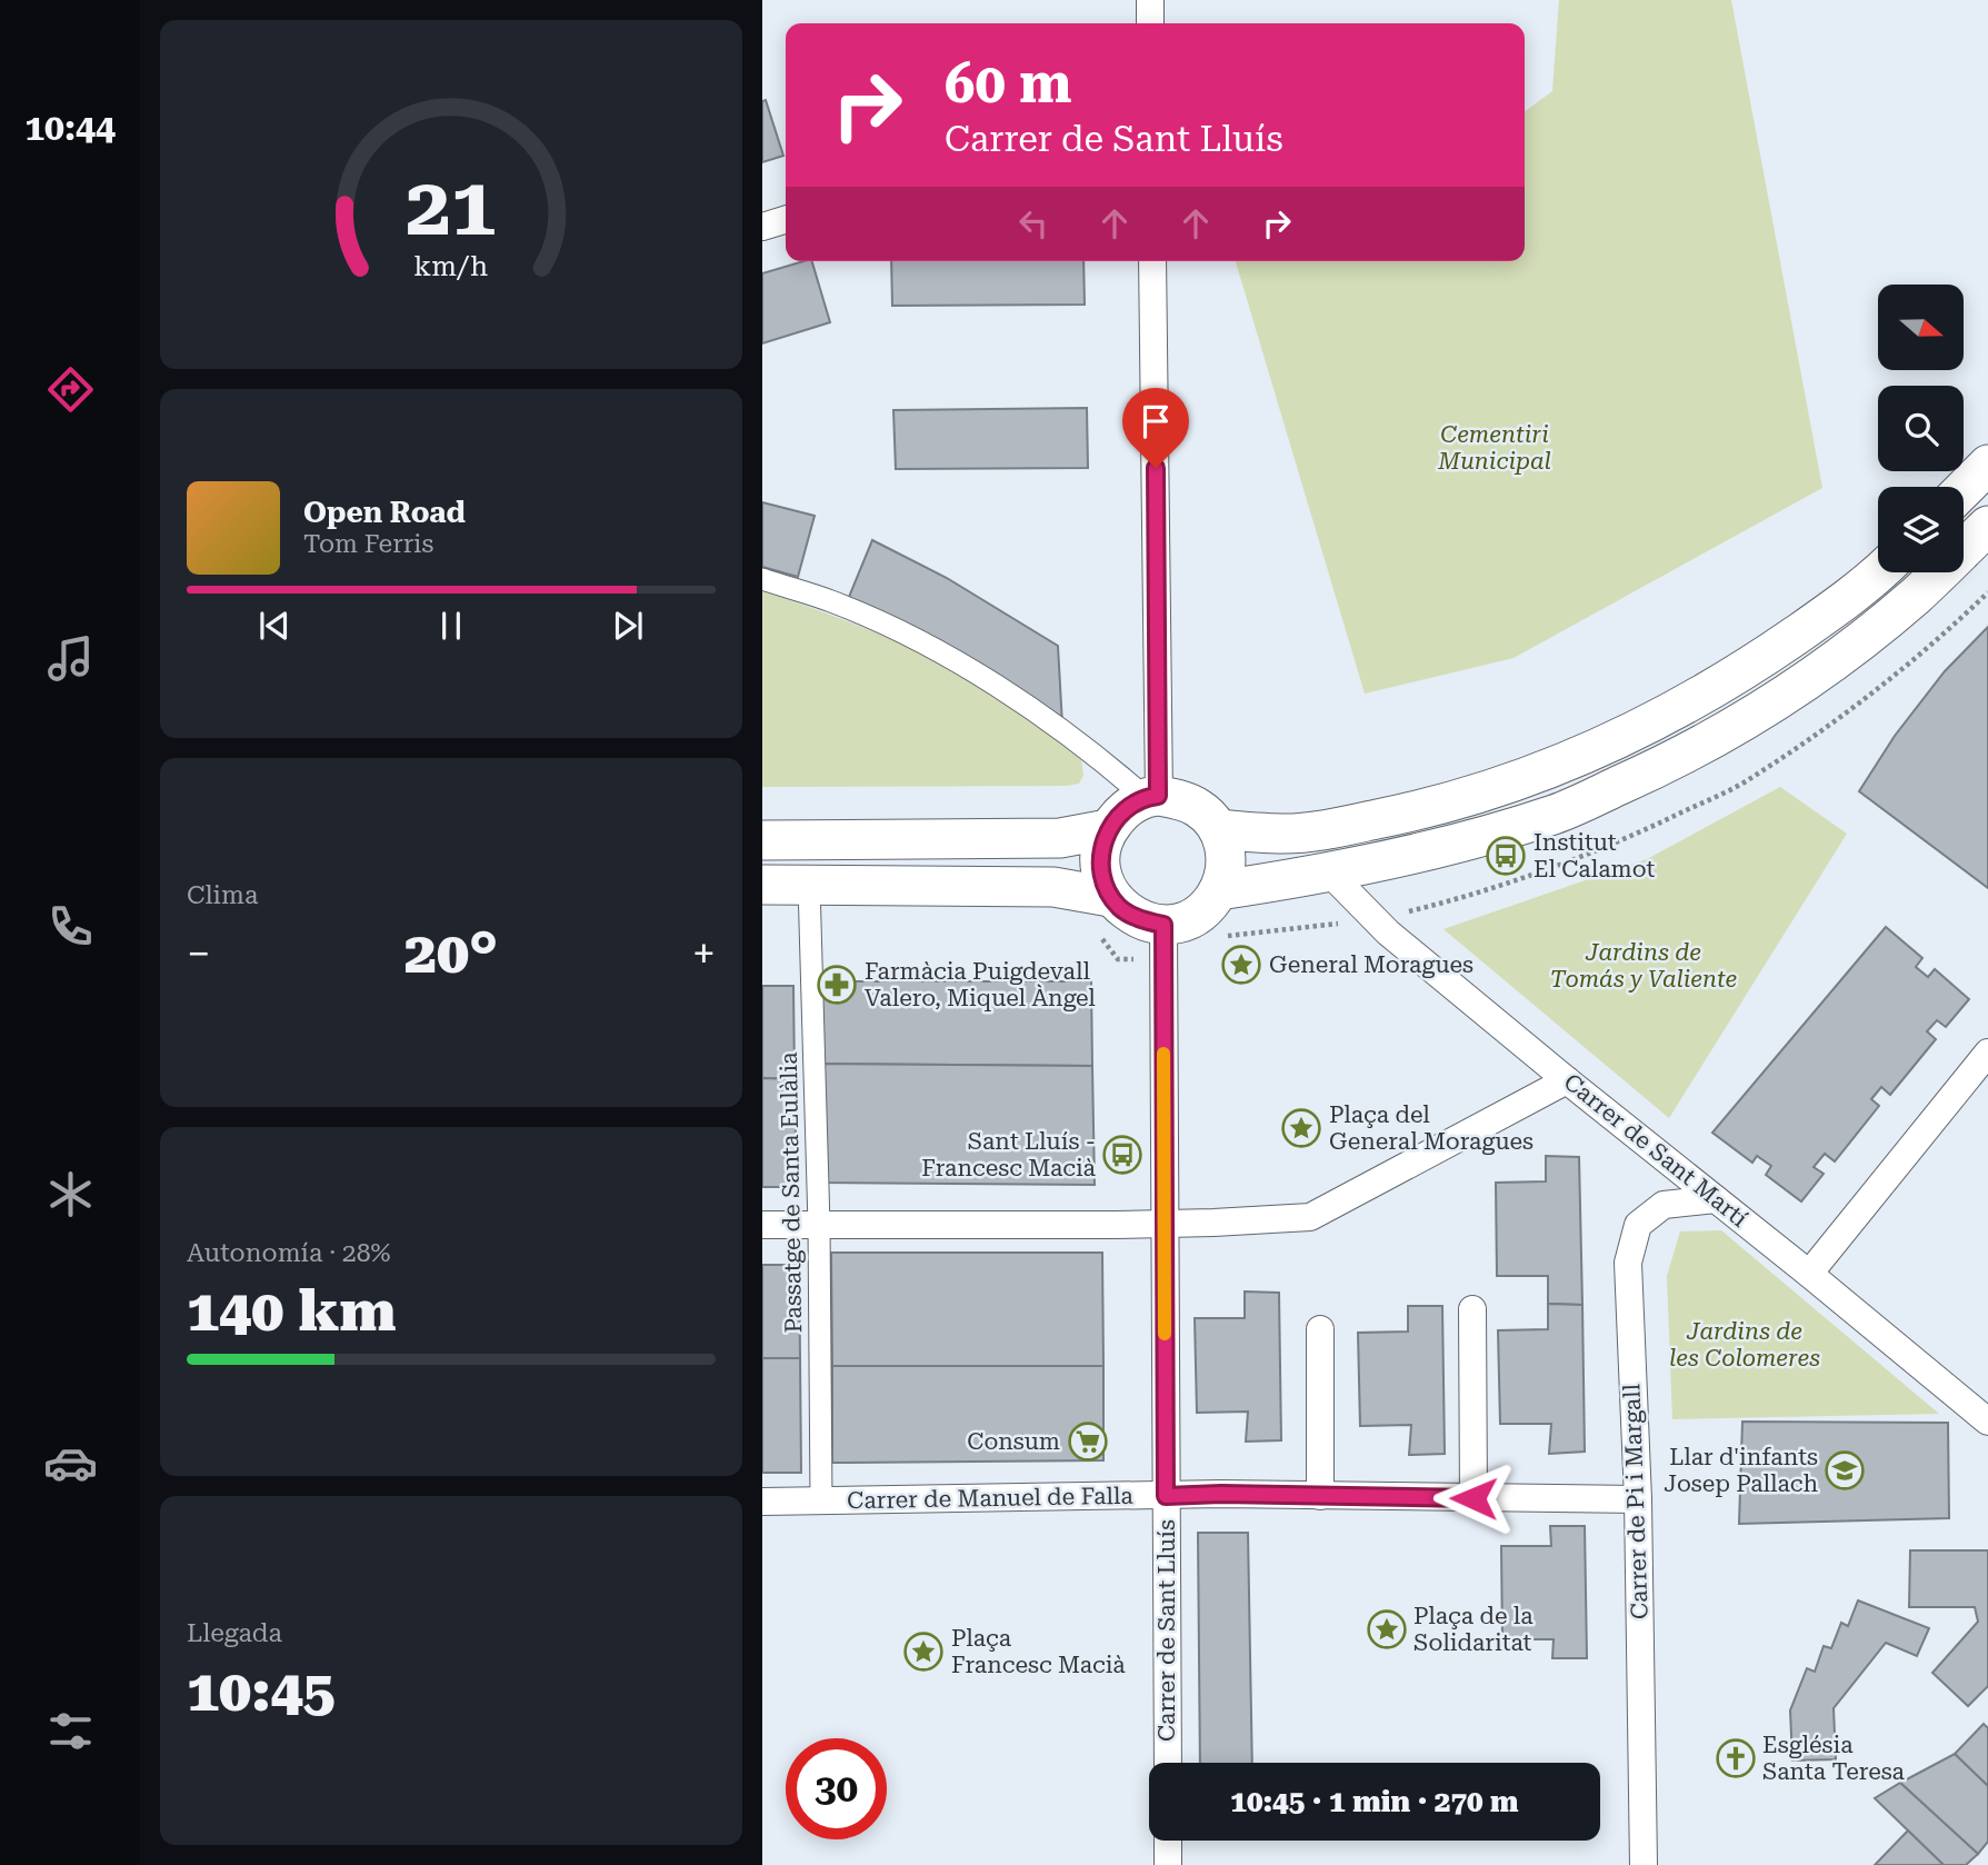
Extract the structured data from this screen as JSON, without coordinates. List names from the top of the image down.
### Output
{
  "streets": {
    "street": [
      "Carrer de Sant Martí",
      "Passatge de Santa Eulàlia",
      "Carrer de Manuel de Falla",
      "Carrer de Pi i Margall",
      "Carrer de Sant Lluís"
    ]
  },
  "crossings": [
    ["Carrer de Sant Martí", "Carrer de Pi i Margall"],
    ["Passatge de Santa Eulàlia", "Carrer de Manuel de Falla"],
    ["Carrer de Manuel de Falla", "Carrer de Pi i Margall"],
    ["Carrer de Manuel de Falla", "Carrer de Sant Lluís"]
  ],
  "parks": ["Cementiri Municipal", "Jardins de Tomás y Valiente", "Jardins de les Colomeres"],
  "places": {
    "bus stop": ["Institut El Calamot", "Sant Lluís - Francesc Macià"],
    "place": [
      "General Moragues",
      "Plaça del General Moragues",
      "Plaça de la Solidaritat",
      "Plaça Francesc Macià"
    ],
    "pharmacy": ["Farmàcia Puigdevall Valero, Miquel Àngel"],
    "supermarket": ["Consum"],
    "school or university": ["Llar d'infants Josep Pallach"],
    "church": ["Església Santa Teresa"]
  },
  "north": "right",
  "page": {
    "tabs": "10:44",
    "turn": ["60 m", "Carrer de Sant Lluís"],
    "song": ["Open Road", "Tom Ferris"],
    "tile": [
      "Clima",
      ["Autonomía · 28%", "140 km"],
      ["Llegada", "10:45"]
    ],
    "heat": ["−", "20°", "+"],
    "limit": "30",
    "trip": "10:45 · 1 min · 270 m",
    "gauge": ["21", "km/h"]
  }
}
